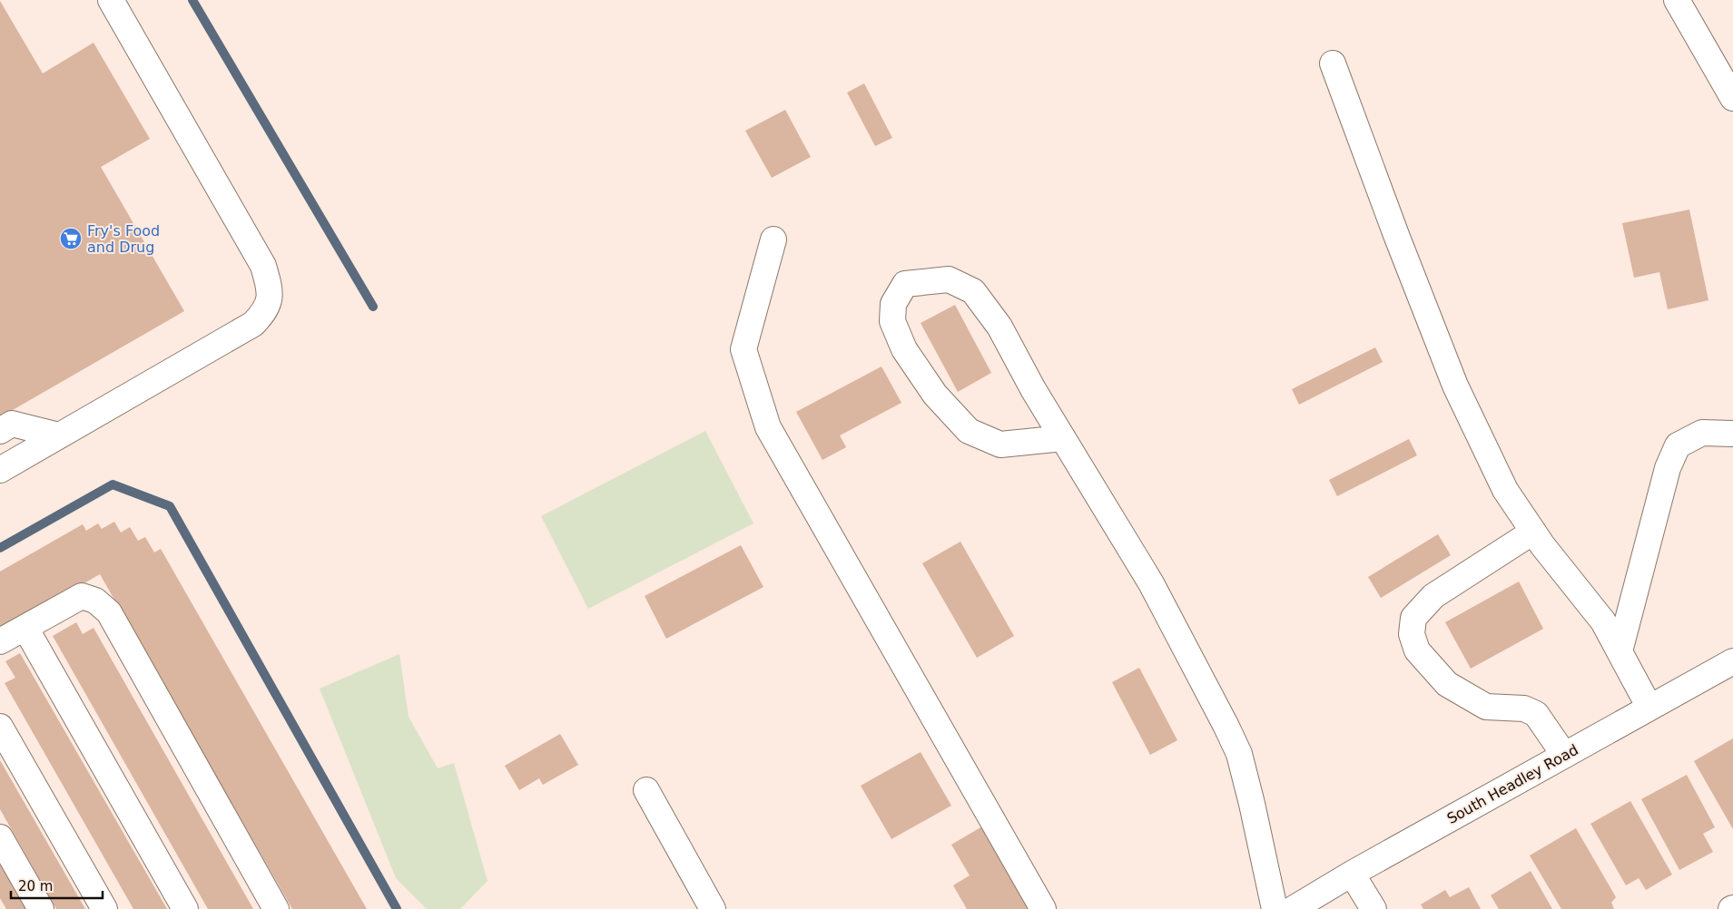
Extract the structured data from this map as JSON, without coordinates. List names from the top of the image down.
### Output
{
  "streets": {
    "street": ["South Headley Road"]
  },
  "places": {
    "supermarket": ["Fry's Food and Drug"]
  },
  "scale_bar": "20 m"
}
